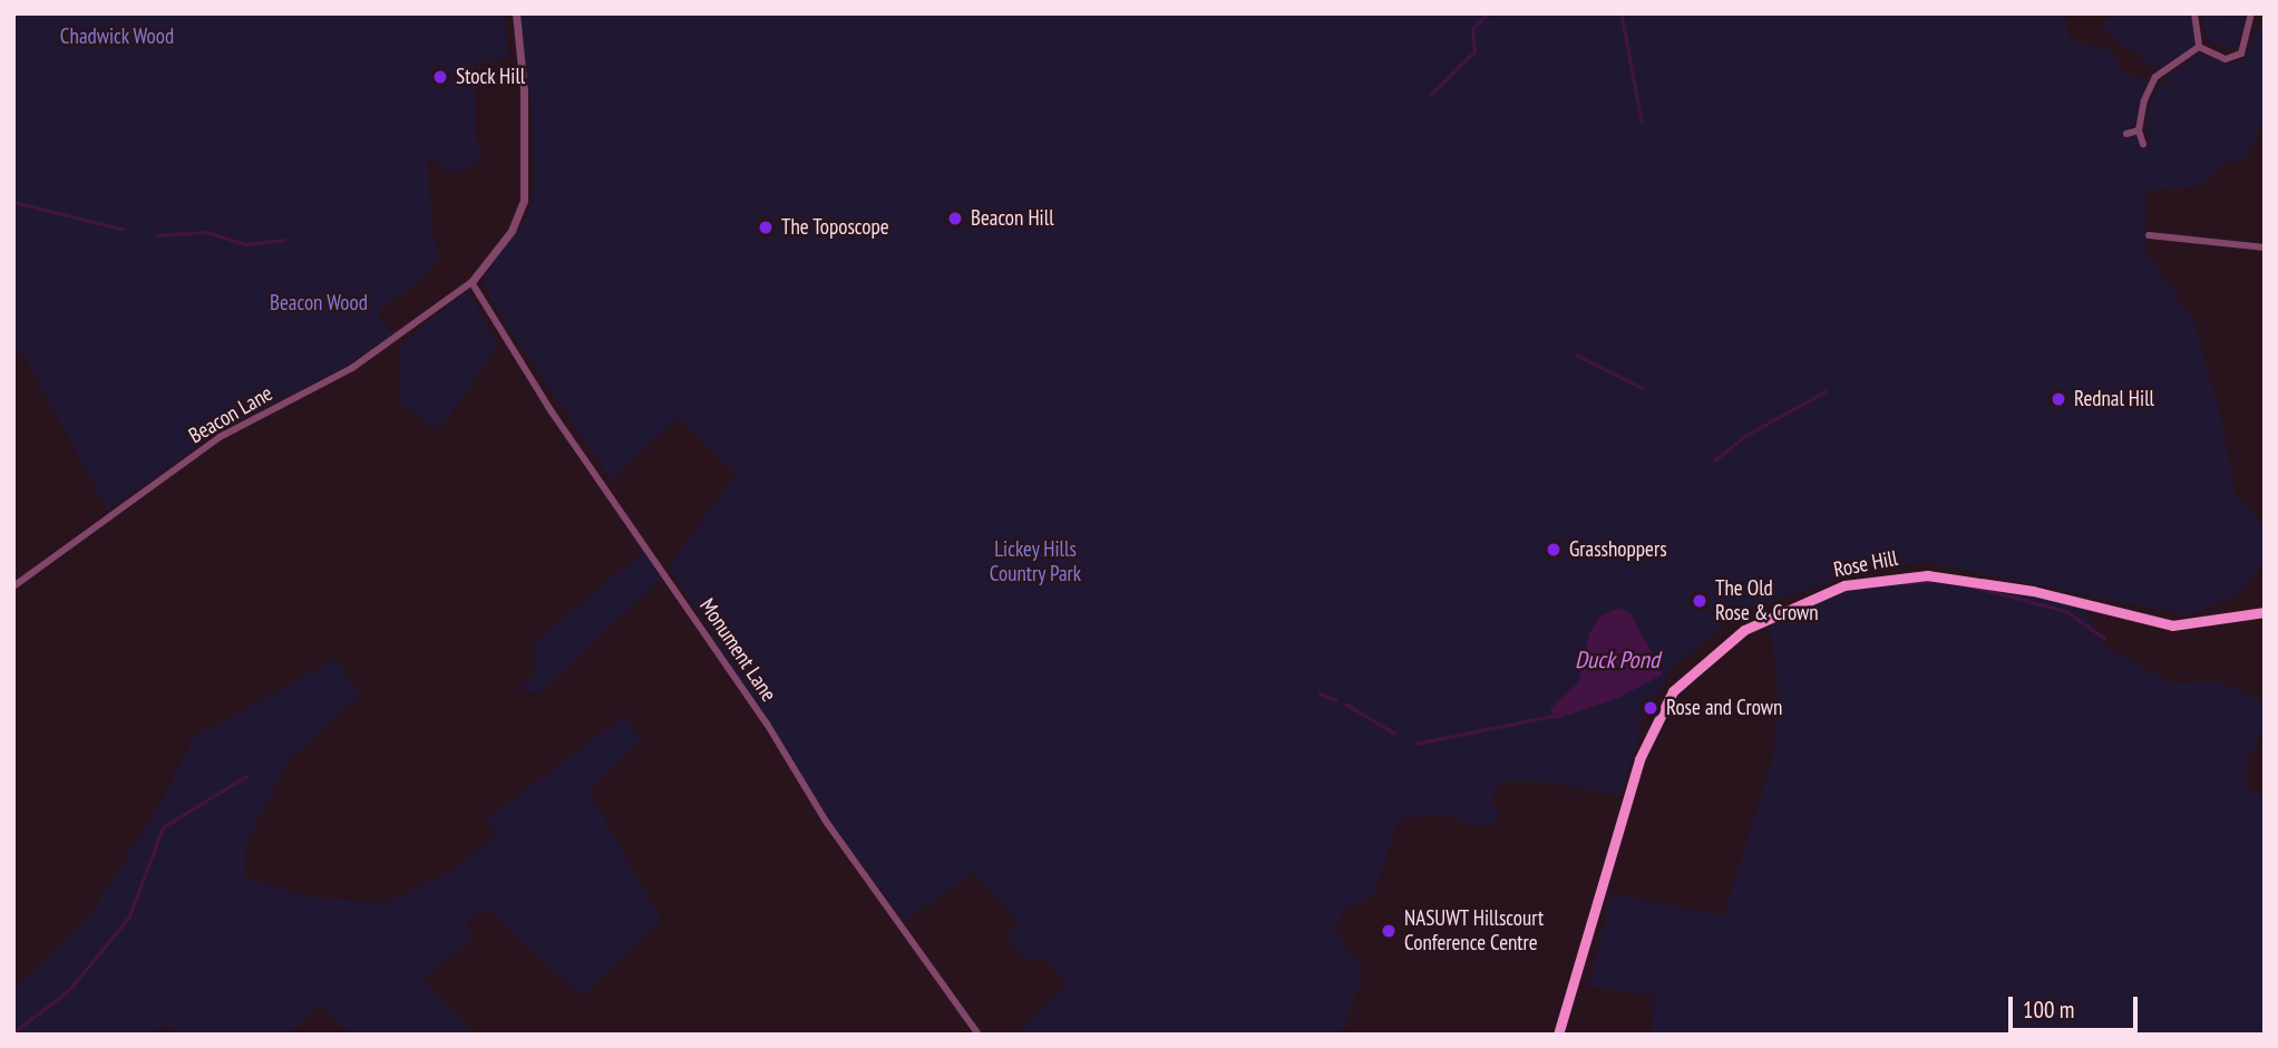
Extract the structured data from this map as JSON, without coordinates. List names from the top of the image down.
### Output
{
  "streets": {
    "main road": ["Rose Hill"],
    "street": ["Beacon Lane", "Monument Lane"]
  },
  "crossings": [
    ["Beacon Lane", "Monument Lane"]
  ],
  "water": ["Duck Pond"],
  "parks": ["Chadwick Wood", "Beacon Wood", "Lickey Hills Country Park"],
  "places": [
    "Stock Hill",
    "Beacon Hill",
    "The Toposcope",
    "Rednal Hill",
    "Grasshoppers",
    "The Old Rose & Crown",
    "Rose and Crown",
    "NASUWT Hillscourt Conference Centre"
  ],
  "scale_bar": "100 m"
}
